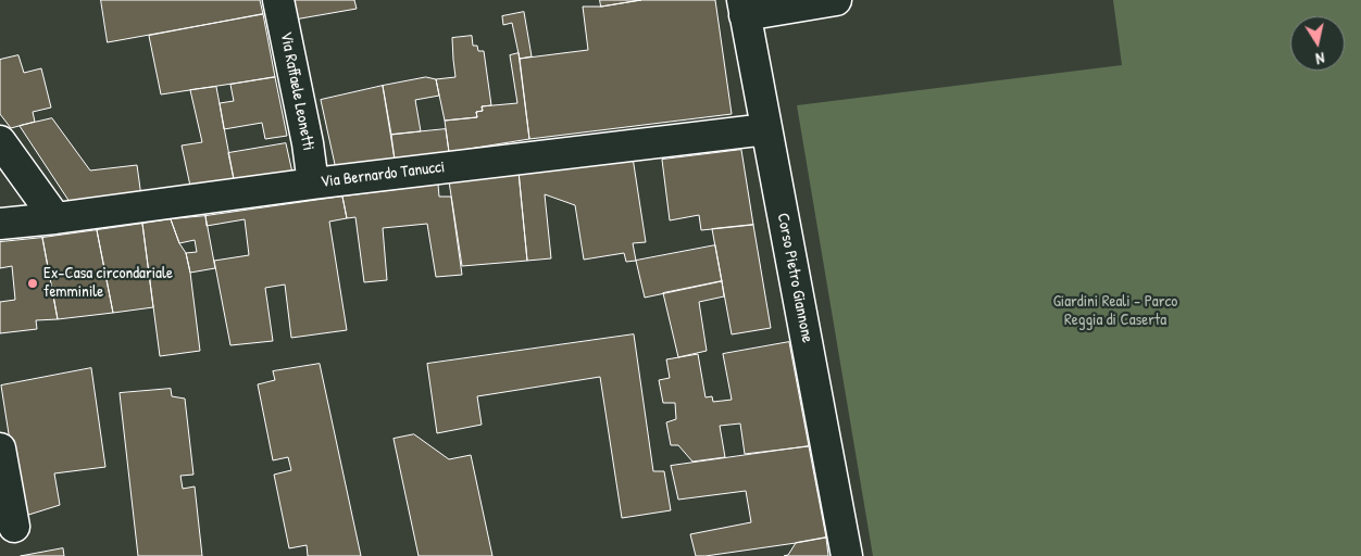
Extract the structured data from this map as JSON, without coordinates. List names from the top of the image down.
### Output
{
  "streets": {
    "street": ["Via Raffaele Leonetti", "Via Bernardo Tanucci", "Corso Pietro Giannone"]
  },
  "crossings": [
    ["Via Raffaele Leonetti", "Via Bernardo Tanucci"],
    ["Via Bernardo Tanucci", "Corso Pietro Giannone"]
  ],
  "parks": ["Giardini Reali - Parco Reggia di Caserta"],
  "places": ["Ex-Casa circondariale femminile"],
  "north": "bottom"
}
